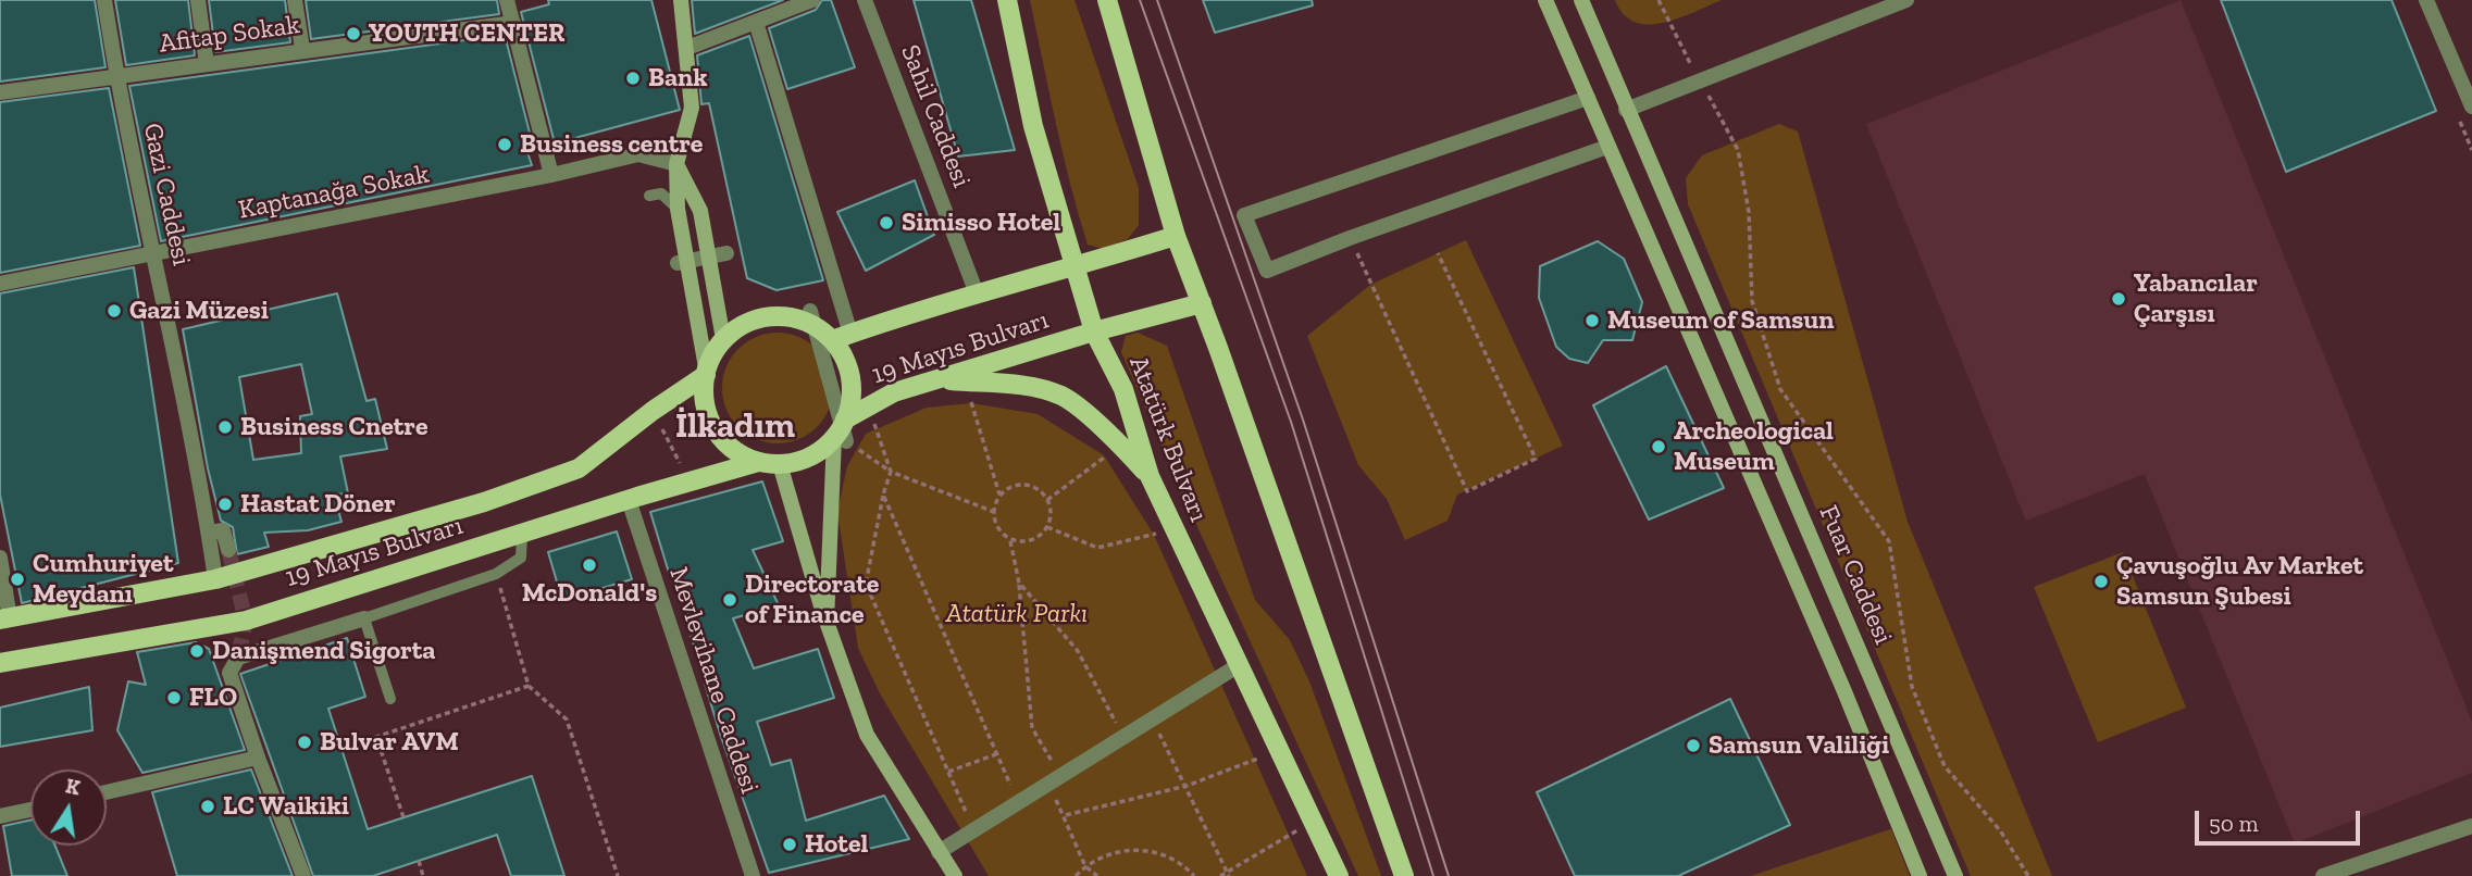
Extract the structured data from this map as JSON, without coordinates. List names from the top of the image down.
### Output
{
  "streets": {
    "main road": ["19 Mayıs Bulvarı", "Atatürk Bulvarı", "Fuar Caddesi"],
    "street": [
      "Afitap Sokak",
      "Sahil Caddesi",
      "Kaptanağa Sokak",
      "Gazi Caddesi",
      "Mevlevihane Caddesi"
    ]
  },
  "crossings": [
    ["Afitap Sokak", "Gazi Caddesi"],
    ["Sahil Caddesi", "19 Mayıs Bulvarı"],
    ["Kaptanağa Sokak", "Gazi Caddesi"],
    ["Gazi Caddesi", "19 Mayıs Bulvarı"],
    ["19 Mayıs Bulvarı", "Atatürk Bulvarı"],
    ["19 Mayıs Bulvarı", "Mevlevihane Caddesi"]
  ],
  "districts": ["İlkadım"],
  "parks": ["Atatürk Parkı"],
  "places": [
    "YOUTH CENTER",
    "Bank",
    "Business centre",
    "Simisso Hotel",
    "Yabancılar Çarşısı",
    "Gazi Müzesi",
    "Museum of Samsun",
    "Business Cnetre",
    "Archeological Museum",
    "Hastat Döner",
    "McDonald's",
    "Cumhuriyet Meydanı",
    "Çavuşoğlu Av Market Samsun Şubesi",
    "Directorate of Finance",
    "Danişmend Sigorta",
    "FLO",
    "Bulvar AVM",
    "Samsun Valiliği",
    "LC Waikiki",
    "Hotel"
  ],
  "scale_bar": "50 m",
  "north": "top"
}
